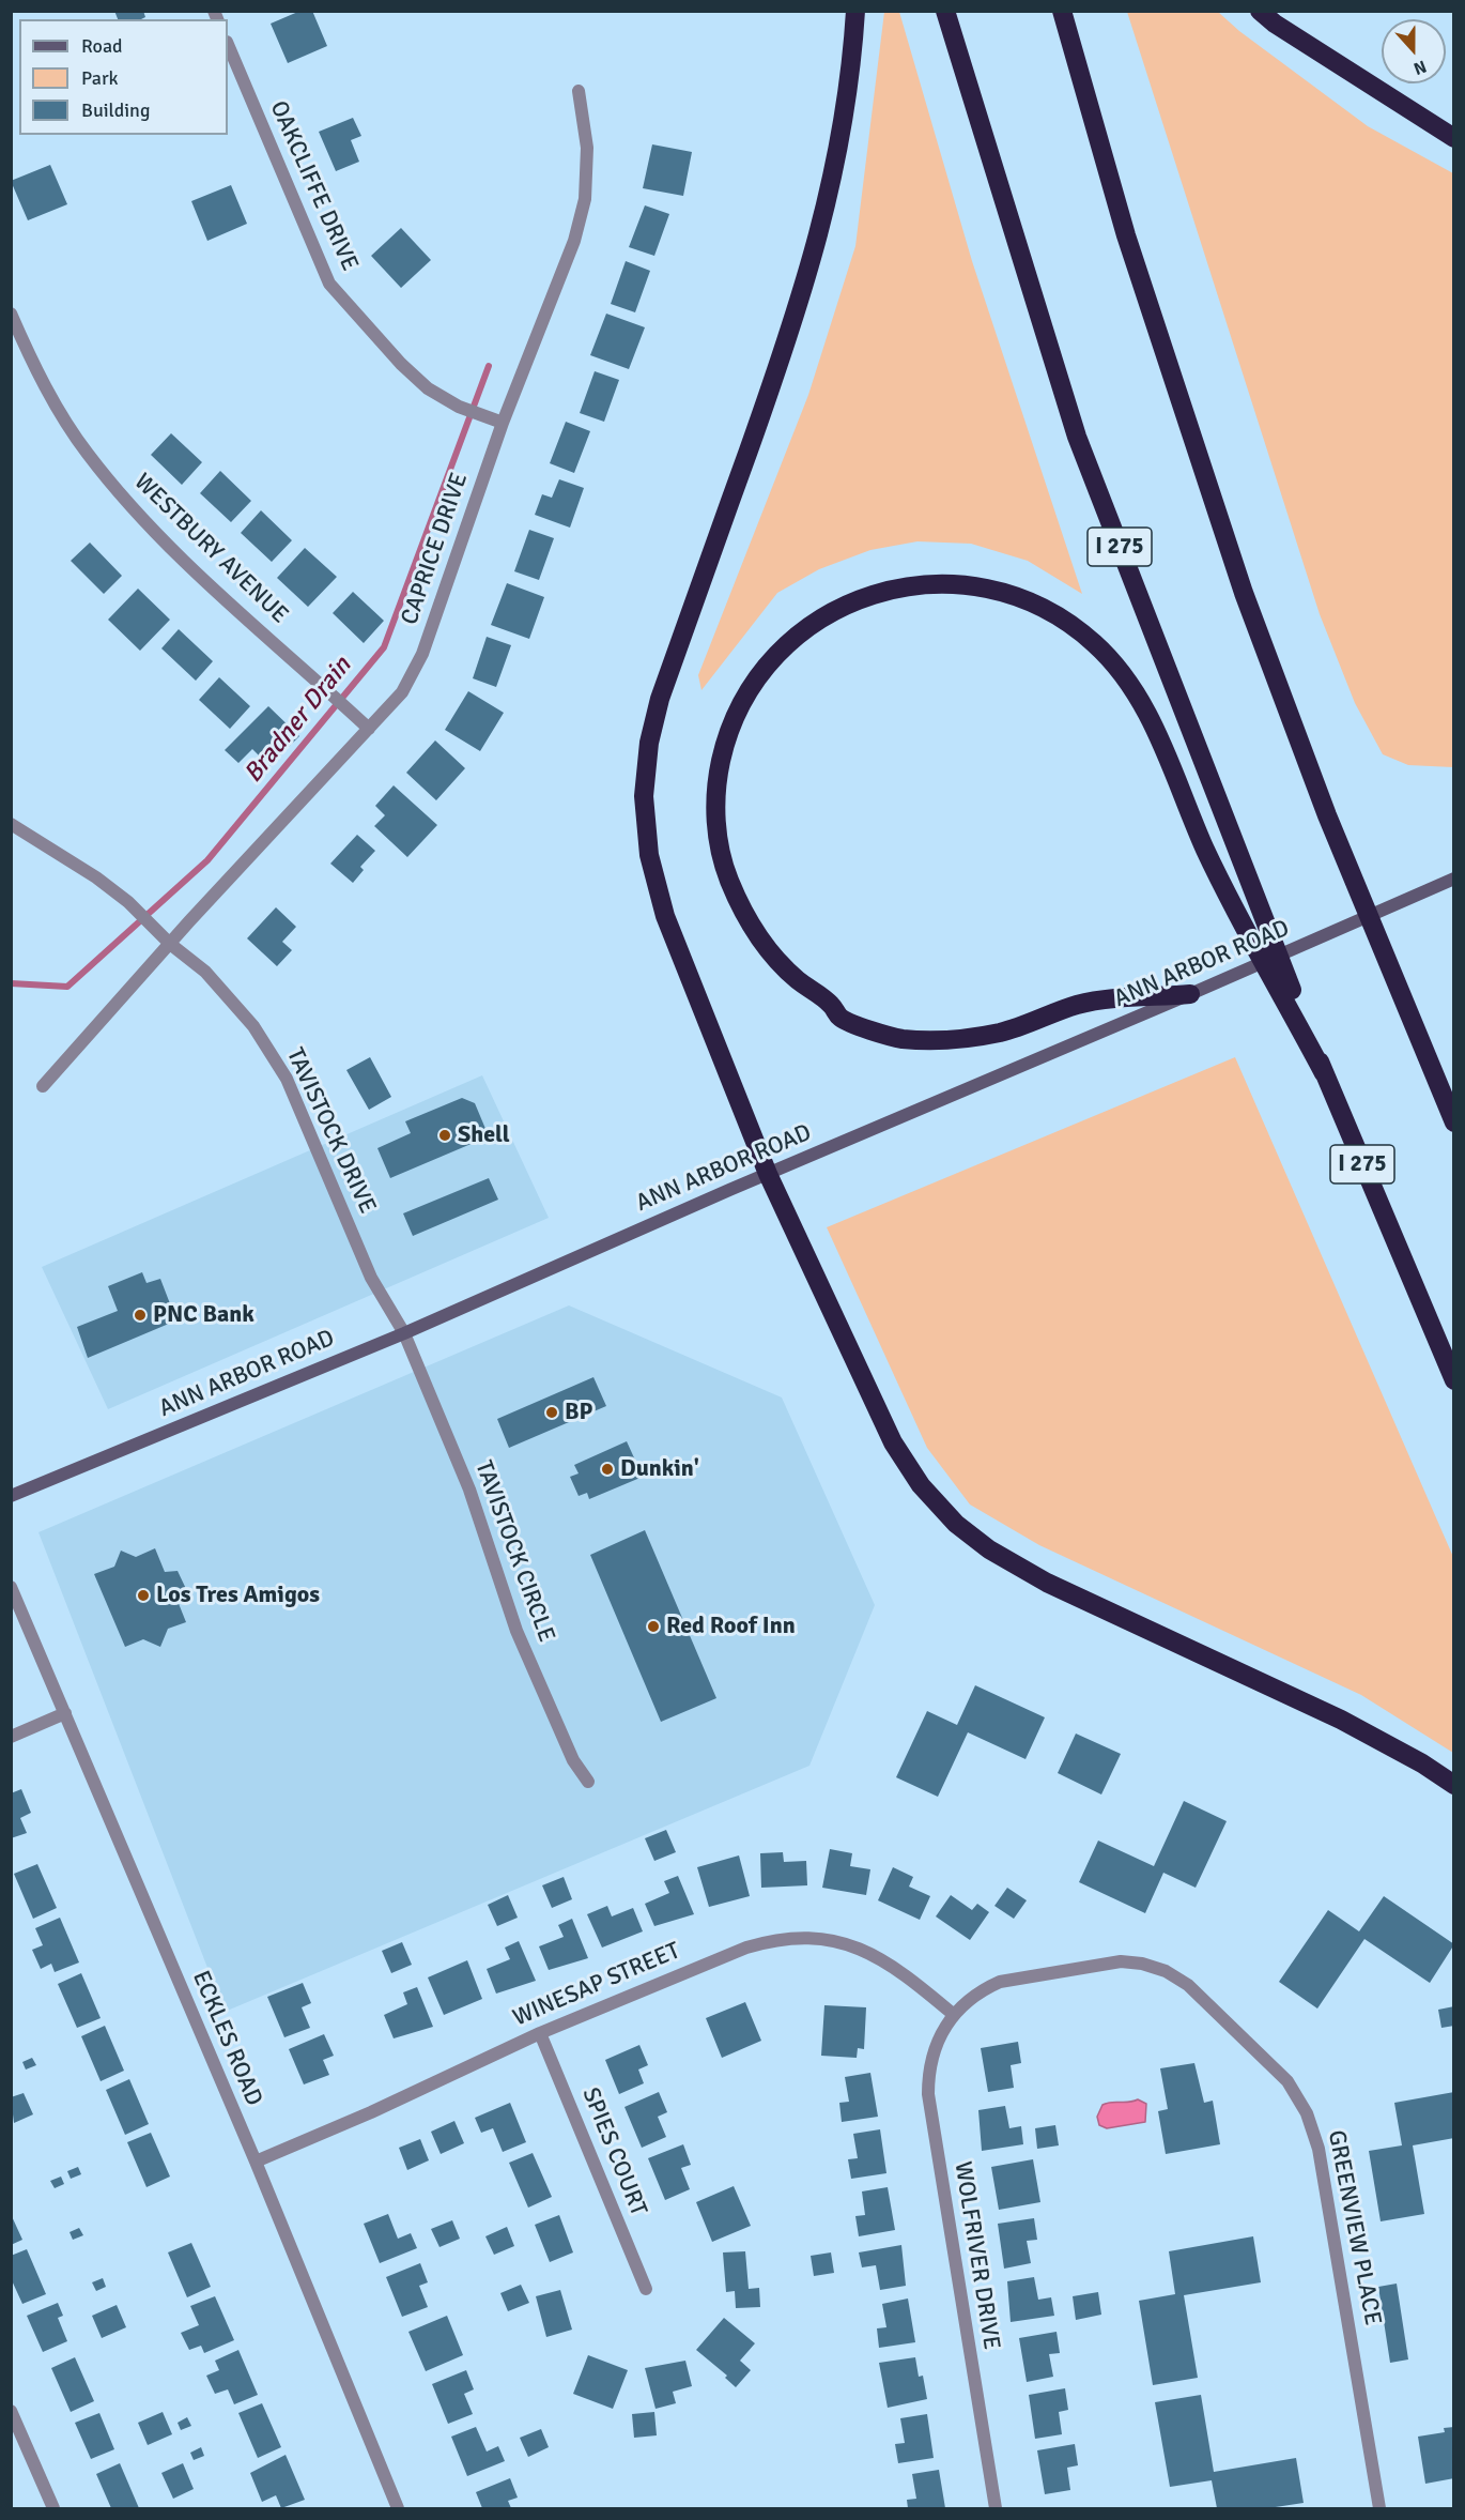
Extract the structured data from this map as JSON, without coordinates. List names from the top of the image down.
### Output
{
  "streets": {
    "highway": ["I 275"],
    "main road": ["ANN ARBOR ROAD"],
    "street": [
      "OAKCLIFFE DRIVE",
      "WESTBURY AVENUE",
      "CAPRICE DRIVE",
      "TAVISTOCK DRIVE",
      "TAVISTOCK CIRCLE",
      "WINESAP STREET",
      "ECKLES ROAD",
      "SPIES COURT",
      "GREENVIEW PLACE",
      "WOLFRIVER DRIVE"
    ]
  },
  "crossings": [
    ["OAKCLIFFE DRIVE", "CAPRICE DRIVE"],
    ["WESTBURY AVENUE", "CAPRICE DRIVE"],
    ["CAPRICE DRIVE", "TAVISTOCK DRIVE"],
    ["ANN ARBOR ROAD", "TAVISTOCK DRIVE"],
    ["ANN ARBOR ROAD", "TAVISTOCK CIRCLE"],
    ["TAVISTOCK DRIVE", "TAVISTOCK CIRCLE"],
    ["WINESAP STREET", "ECKLES ROAD"],
    ["WINESAP STREET", "SPIES COURT"],
    ["WINESAP STREET", "GREENVIEW PLACE"],
    ["WINESAP STREET", "WOLFRIVER DRIVE"],
    ["GREENVIEW PLACE", "WOLFRIVER DRIVE"]
  ],
  "water": ["Bradner Drain"],
  "places": [
    "Shell",
    "PNC Bank",
    "BP",
    "Dunkin'",
    "Los Tres Amigos",
    "Red Roof Inn"
  ],
  "legend": ["Road", "Park", "Building"],
  "north": "bottom"
}
